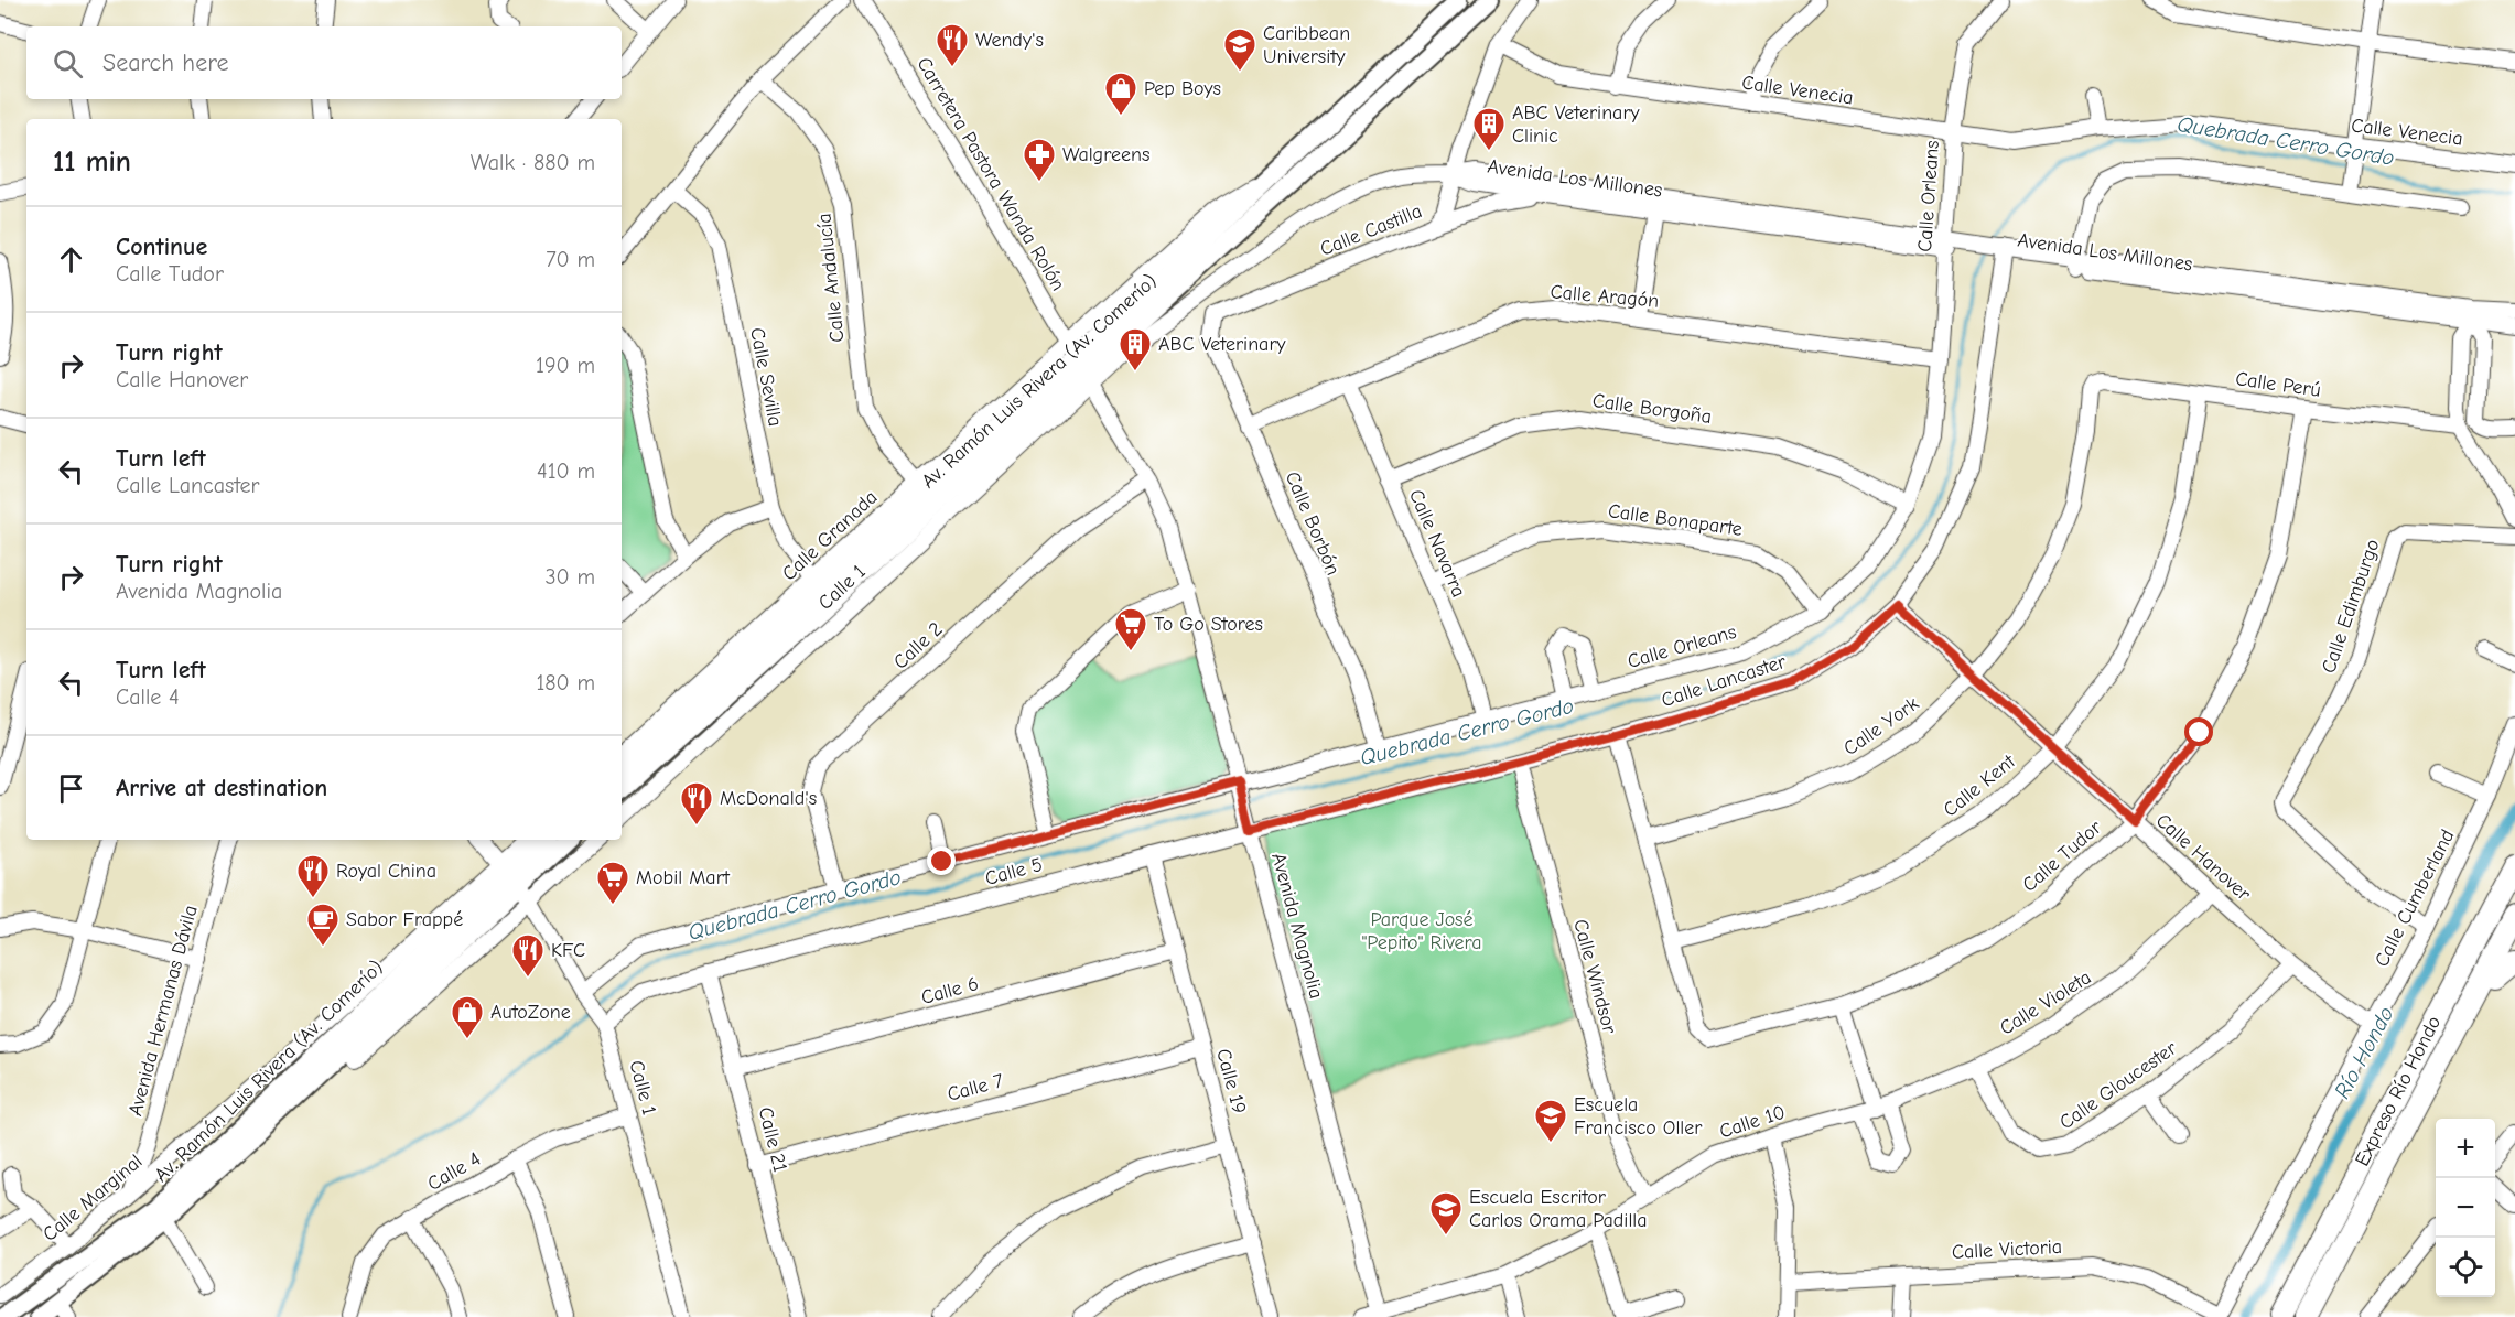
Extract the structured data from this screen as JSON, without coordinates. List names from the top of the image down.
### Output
{
  "streets": {
    "highway": ["Expreso Río Hondo"],
    "main road": ["Av. Ramón Luis Rivera (Av. Comerío)"],
    "street": [
      "Calle Venecia",
      "Carretera Pastora Wanda Rolón",
      "Avenida Los Millones",
      "Calle Orleans",
      "Calle Castilla",
      "Calle Andalucía",
      "Calle Aragón",
      "Calle Sevilla",
      "Calle Perú",
      "Calle Borgoña",
      "Calle Bonaparte",
      "Calle Borbón",
      "Calle Granada",
      "Calle Navarra",
      "Calle 1",
      "Calle Edimburgo",
      "Calle 2",
      "Calle Lancaster",
      "Calle York",
      "Calle Kent",
      "Calle Tudor",
      "Calle Hanover",
      "Calle 5",
      "Calle Cumberland",
      "Avenida Magnolia",
      "Calle Windsor",
      "Calle 6",
      "Calle Violeta",
      "Avenida Hermanas Dávila",
      "Calle 19",
      "Calle Gloucester",
      "Calle 7",
      "Calle 10",
      "Calle 21",
      "Calle 4",
      "Calle Marginal",
      "Calle Victoria"
    ]
  },
  "crossings": [
    ["Calle Venecia", "Calle Orleans"],
    ["Carretera Pastora Wanda Rolón", "Av. Ramón Luis Rivera (Av. Comerío)"],
    ["Carretera Pastora Wanda Rolón", "Calle Granada"],
    ["Carretera Pastora Wanda Rolón", "Calle 1"],
    ["Carretera Pastora Wanda Rolón", "Avenida Magnolia"],
    ["Avenida Los Millones", "Calle Orleans"],
    ["Avenida Los Millones", "Calle Castilla"],
    ["Avenida Los Millones", "Calle Lancaster"],
    ["Calle Orleans", "Calle Aragón"],
    ["Calle Orleans", "Calle Borgoña"],
    ["Calle Orleans", "Calle Bonaparte"],
    ["Calle Orleans", "Calle Borbón"],
    ["Calle Orleans", "Calle Navarra"],
    ["Calle Orleans", "Avenida Magnolia"],
    ["Calle Castilla", "Calle Borbón"],
    ["Calle Andalucía", "Calle Granada"],
    ["Calle Aragón", "Calle Borbón"],
    ["Calle Aragón", "Calle Navarra"],
    ["Calle Sevilla", "Calle Granada"],
    ["Av. Ramón Luis Rivera (Av. Comerío)", "Calle Granada"],
    ["Av. Ramón Luis Rivera (Av. Comerío)", "Calle 1"],
    ["Av. Ramón Luis Rivera (Av. Comerío)", "Avenida Magnolia"],
    ["Av. Ramón Luis Rivera (Av. Comerío)", "Calle Marginal"],
    ["Calle Perú", "Calle York"],
    ["Calle Perú", "Calle Kent"],
    ["Calle Perú", "Calle Tudor"],
    ["Calle Borgoña", "Calle Navarra"],
    ["Calle Bonaparte", "Calle Navarra"],
    ["Calle Granada", "Calle 1"],
    ["Calle Granada", "Avenida Magnolia"],
    ["Calle 1", "Calle 5"],
    ["Calle 1", "Avenida Magnolia"],
    ["Calle 1", "Calle 4"],
    ["Calle 1", "Calle Marginal"],
    ["Calle Edimburgo", "Calle Cumberland"],
    ["Calle 2", "Avenida Magnolia"],
    ["Calle Lancaster", "Calle Hanover"],
    ["Calle Lancaster", "Calle 5"],
    ["Calle Lancaster", "Avenida Magnolia"],
    ["Calle Lancaster", "Calle Windsor"],
    ["Calle York", "Calle Hanover"],
    ["Calle Kent", "Calle Tudor"],
    ["Calle Kent", "Calle Hanover"],
    ["Calle Tudor", "Calle Hanover"],
    ["Calle Hanover", "Calle Cumberland"],
    ["Calle Hanover", "Calle Violeta"],
    ["Calle Hanover", "Calle Gloucester"],
    ["Calle 5", "Avenida Magnolia"],
    ["Calle 5", "Calle 19"],
    ["Calle 5", "Calle 21"],
    ["Calle Cumberland", "Calle Victoria"],
    ["Avenida Magnolia", "Calle 10"],
    ["Calle Windsor", "Calle 10"],
    ["Calle 6", "Calle 19"],
    ["Calle 6", "Calle 21"],
    ["Calle Violeta", "Calle Gloucester"],
    ["Calle Violeta", "Calle 10"],
    ["Avenida Hermanas Dávila", "Calle Marginal"],
    ["Calle 19", "Calle 7"],
    ["Calle 7", "Calle 21"]
  ],
  "water": ["Quebrada Cerro Gordo", "Río Hondo"],
  "parks": ["Parque José \"Pepito\" Rivera"],
  "places": {
    "restaurant": [
      "Wendy's",
      "McDonald's",
      "Royal China",
      "KFC"
    ],
    "school or university": ["Caribbean University", "Escuela Francisco Oller", "Escuela Escritor Carlos Orama Padilla"],
    "shop": ["Pep Boys", "AutoZone"],
    "building": ["ABC Veterinary Clinic", "ABC Veterinary"],
    "pharmacy": ["Walgreens"],
    "supermarket": ["To Go Stores", "Mobil Mart"],
    "cafe": ["Sabor Frappé"]
  },
  "page": {
    "search": "Search here",
    "heading": ["11 min", "Walk · 880 m"],
    "list": [
      ["Continue", "Calle Tudor", "70 m"],
      ["Turn right", "Calle Hanover", "190 m"],
      ["Turn left", "Calle Lancaster", "410 m"],
      ["Turn right", "Avenida Magnolia", "30 m"],
      ["Turn left", "Calle 4", "180 m"],
      "Arrive at destination"
    ],
    "map_buttons": ["+", "−"]
  }
}
